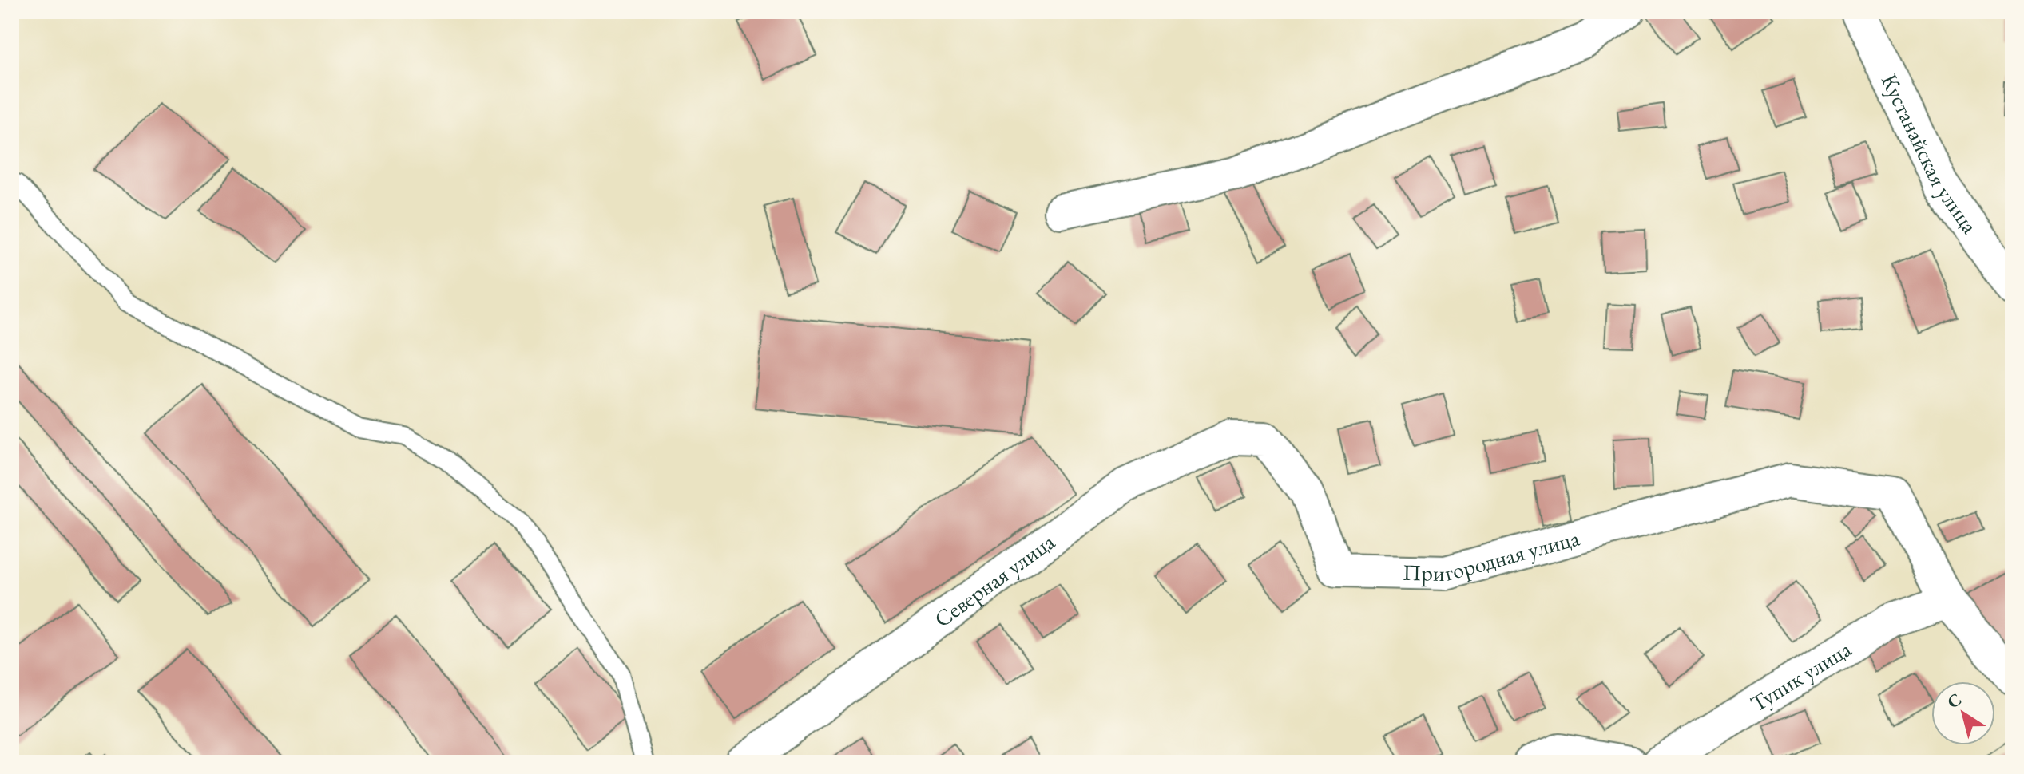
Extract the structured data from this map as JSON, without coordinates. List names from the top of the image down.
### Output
{
  "streets": {
    "street": [
      "Кустанайская улица",
      "Пригородная улица",
      "Северная улица",
      "Тупик улица"
    ]
  },
  "crossings": [
    ["Пригородная улица", "Северная улица"],
    ["Пригородная улица", "Тупик улица"]
  ],
  "north": "top left"
}
